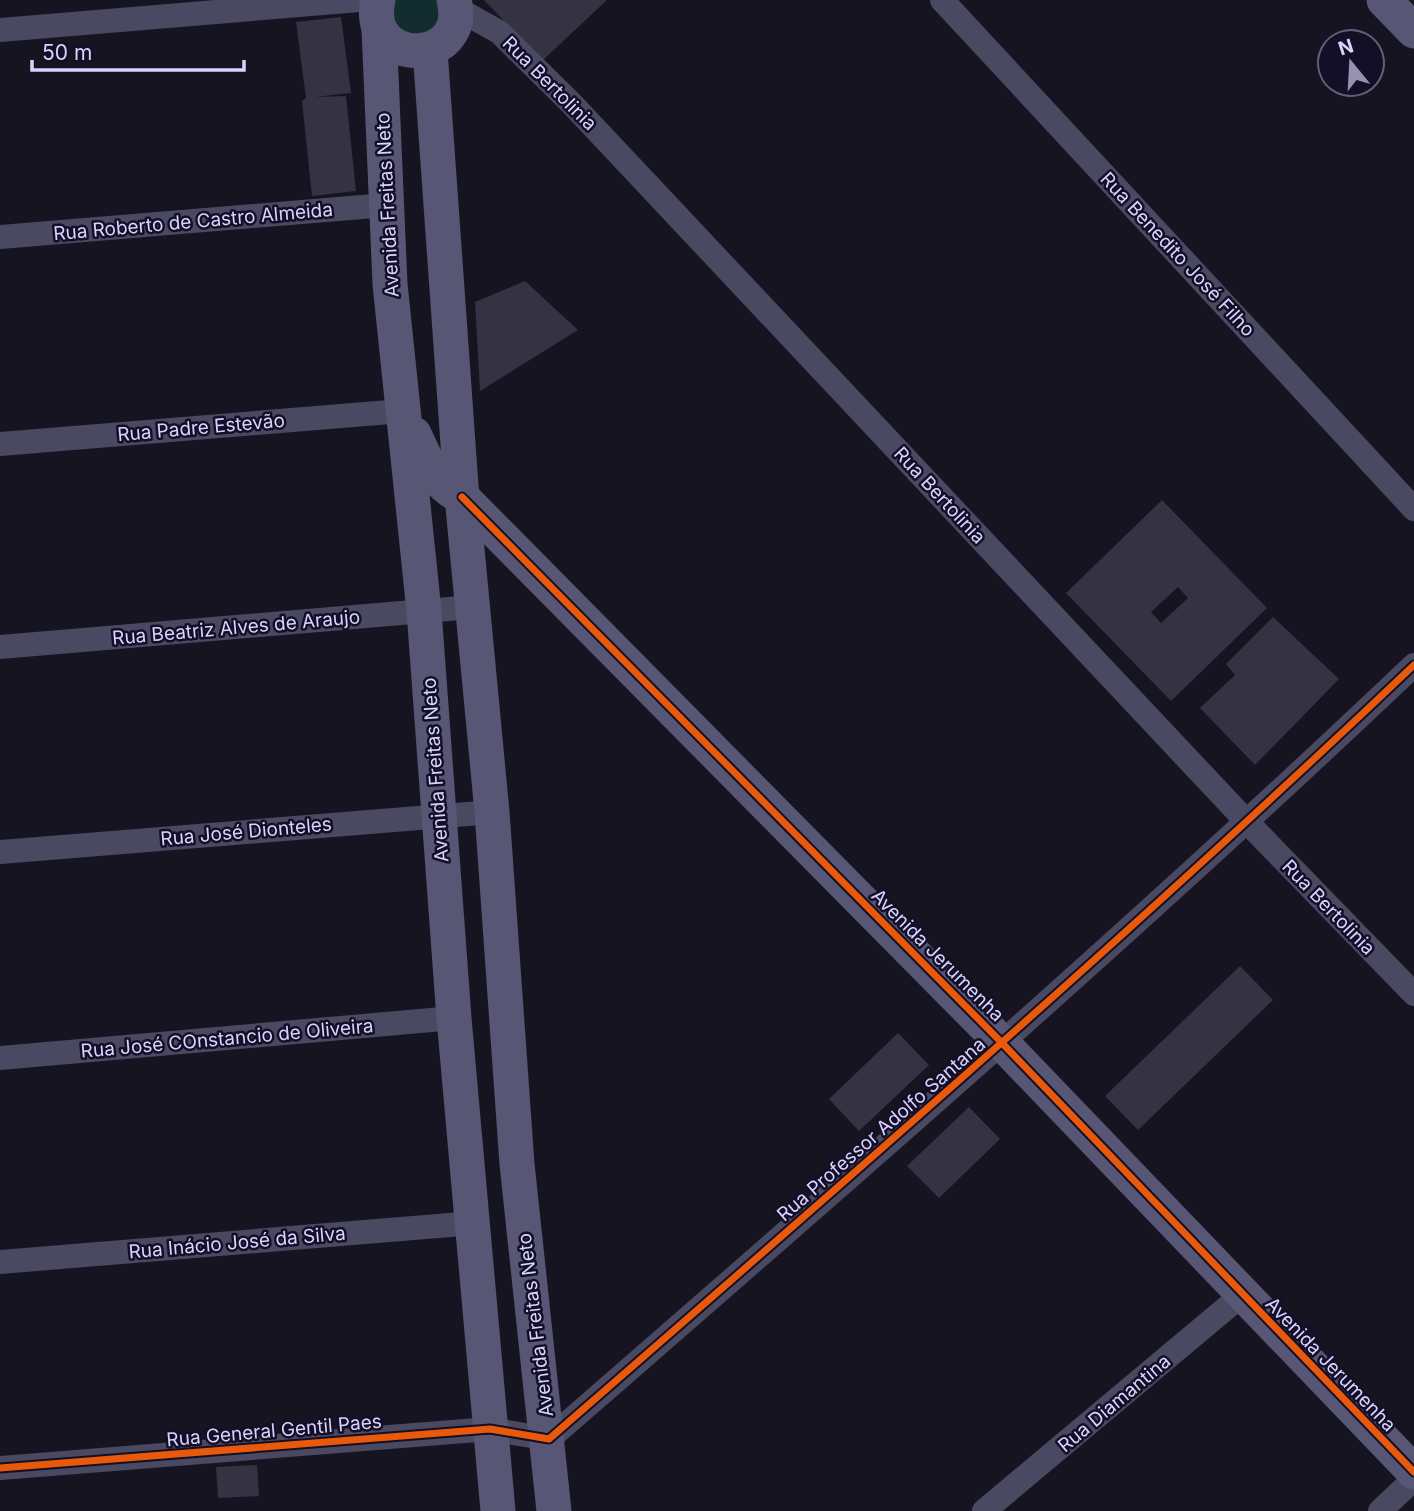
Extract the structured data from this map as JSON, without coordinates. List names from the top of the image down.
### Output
{
  "streets": {
    "main road": ["Avenida Freitas Neto", "Avenida Jerumenha"],
    "street": [
      "Rua Bertolinia",
      "Rua Roberto de Castro Almeida",
      "Rua Benedito José Filho",
      "Rua Padre Estevão",
      "Rua Beatriz Alves de Araujo",
      "Rua José Dionteles",
      "Rua José COnstancio de Oliveira",
      "Rua Professor Adolfo Santana",
      "Rua Inácio José da Silva",
      "Rua Diamantina",
      "Rua General Gentil Paes"
    ]
  },
  "crossings": [
    ["Rua Bertolinia", "Rua Professor Adolfo Santana"],
    ["Avenida Freitas Neto", "Rua Roberto de Castro Almeida"],
    ["Avenida Freitas Neto", "Rua Padre Estevão"],
    ["Avenida Freitas Neto", "Rua Beatriz Alves de Araujo"],
    ["Avenida Freitas Neto", "Rua José Dionteles"],
    ["Avenida Freitas Neto", "Avenida Jerumenha"],
    ["Avenida Freitas Neto", "Rua José COnstancio de Oliveira"],
    ["Avenida Freitas Neto", "Rua Professor Adolfo Santana"],
    ["Avenida Freitas Neto", "Rua Inácio José da Silva"],
    ["Avenida Freitas Neto", "Rua General Gentil Paes"],
    ["Rua Padre Estevão", "Avenida Jerumenha"],
    ["Avenida Jerumenha", "Rua Professor Adolfo Santana"],
    ["Avenida Jerumenha", "Rua Diamantina"],
    ["Rua Professor Adolfo Santana", "Rua General Gentil Paes"]
  ],
  "scale_bar": "50 m",
  "north": "top"
}
